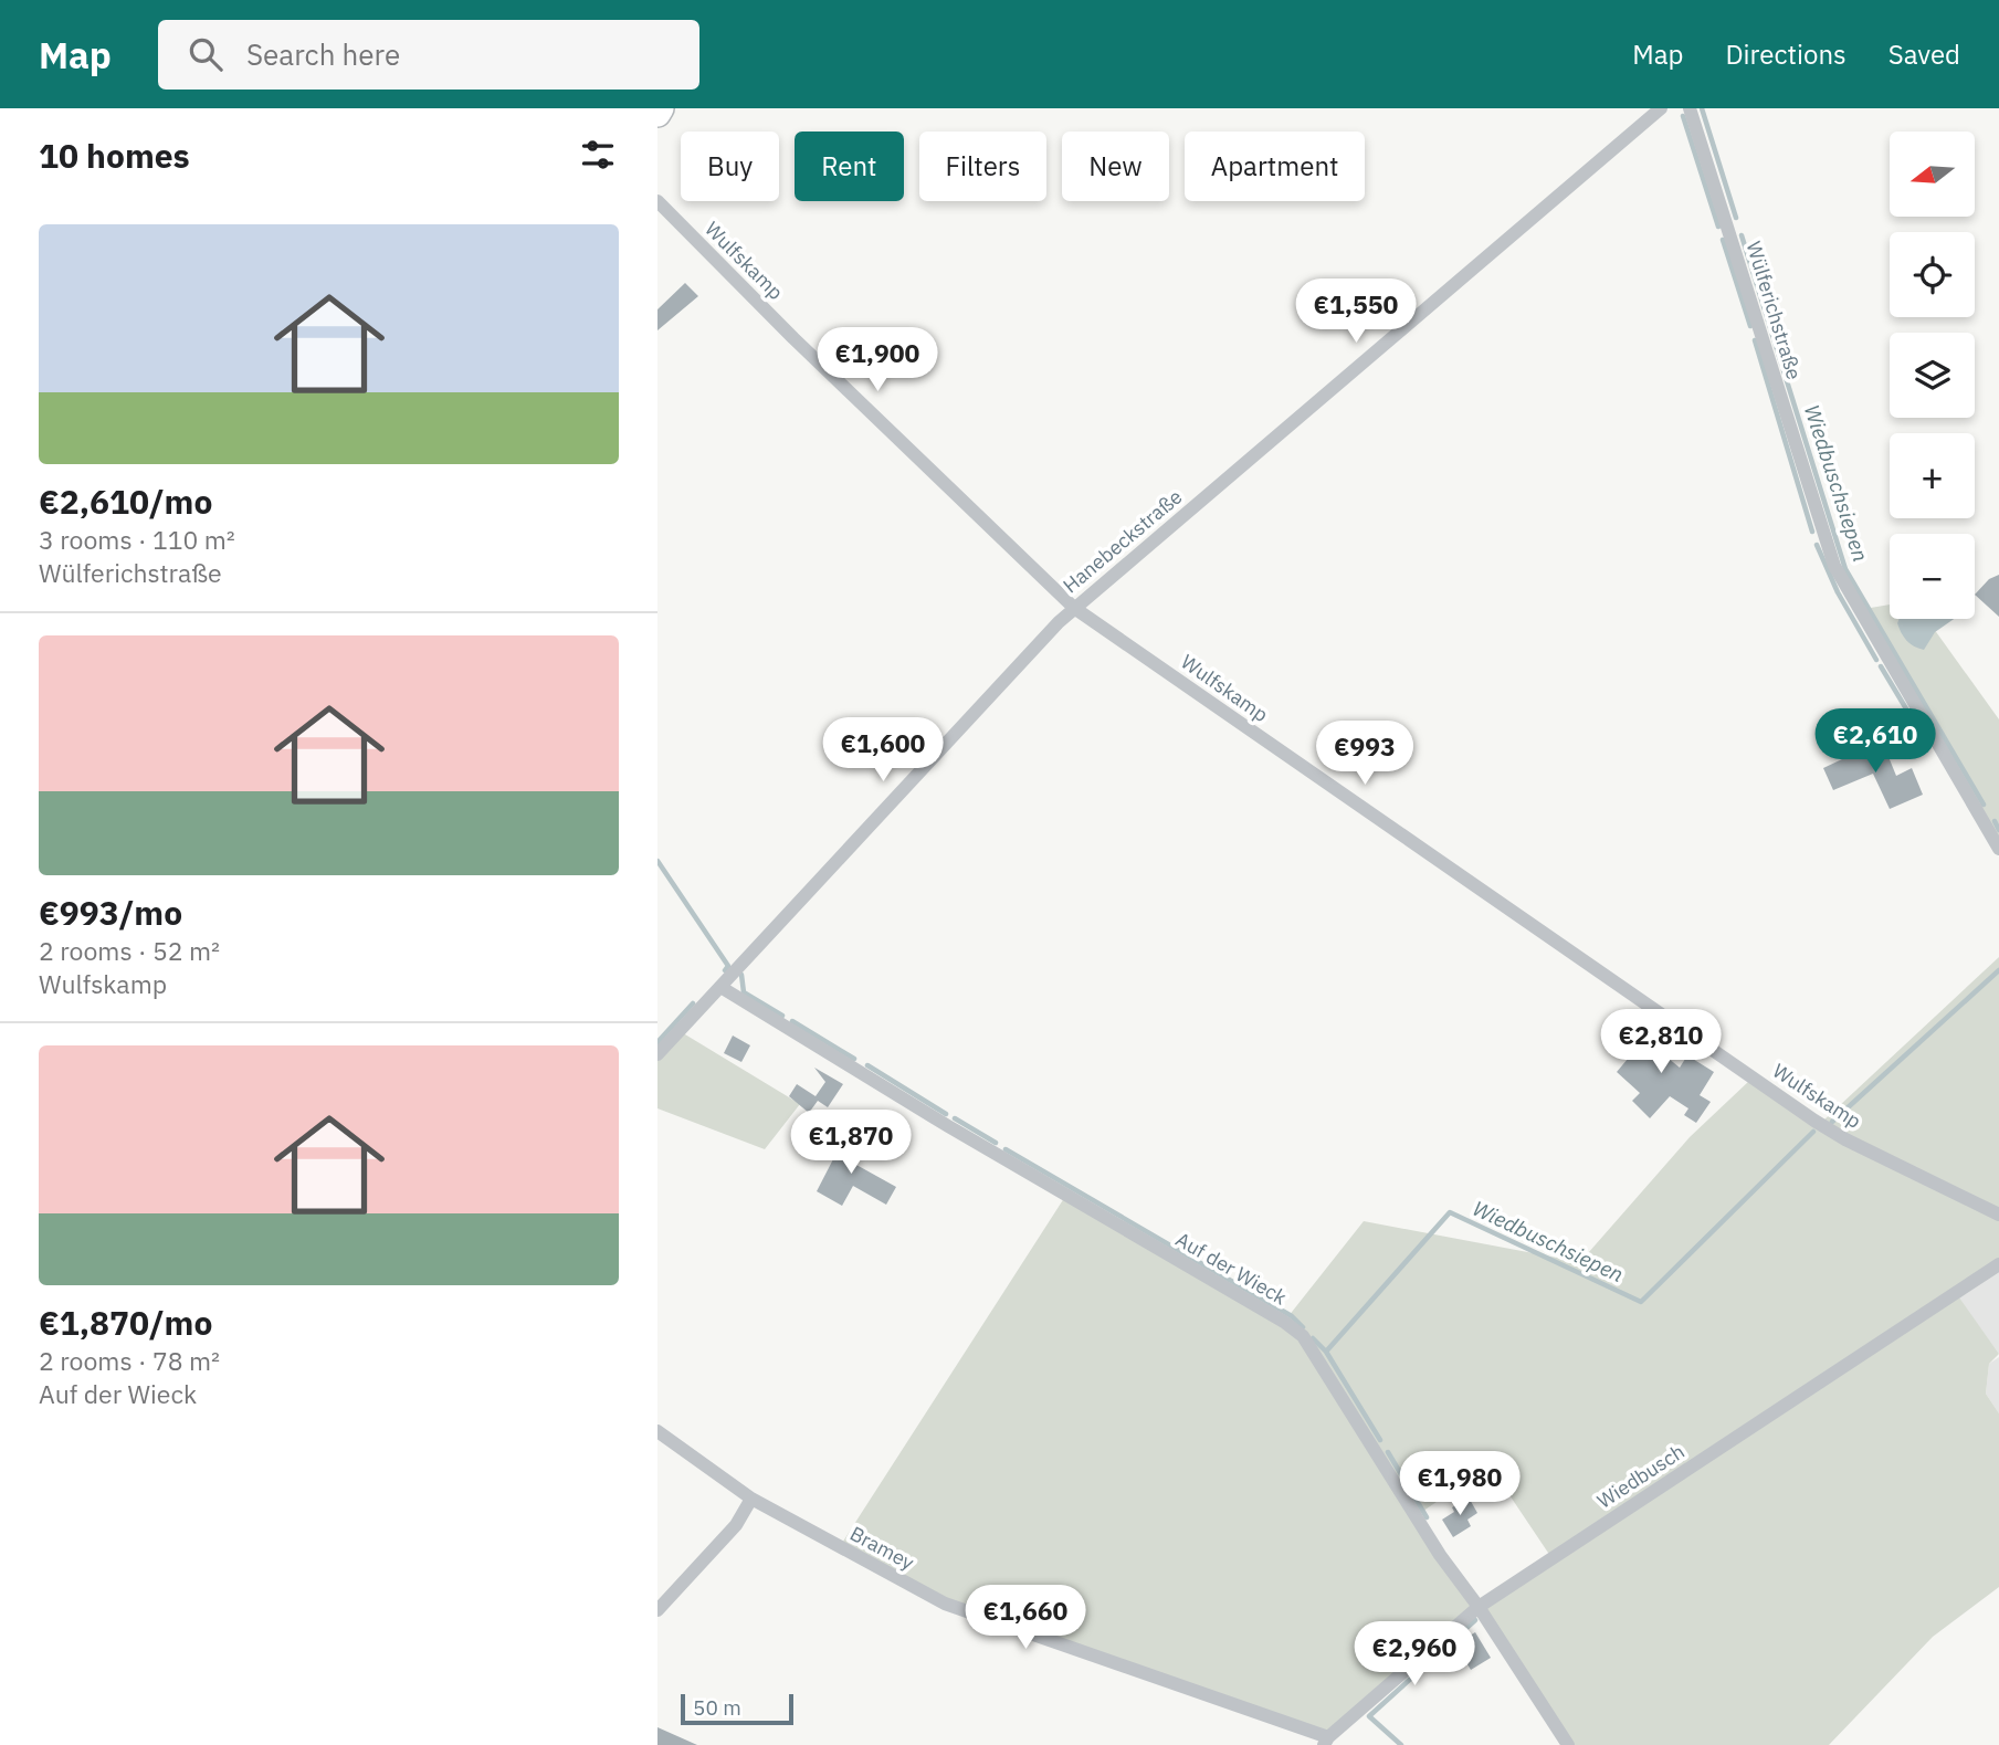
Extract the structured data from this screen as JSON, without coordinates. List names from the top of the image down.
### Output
{
  "streets": {
    "street": [
      "Wulfskamp",
      "Wülferichstraße",
      "Hanebeckstraße",
      "Auf der Wieck",
      "Wiedbusch",
      "Bramey"
    ]
  },
  "crossings": [
    ["Wulfskamp", "Hanebeckstraße"],
    ["Hanebeckstraße", "Auf der Wieck"],
    ["Auf der Wieck", "Wiedbusch"],
    ["Wiedbusch", "Bramey"]
  ],
  "water": ["Wiedbuschsiepen"],
  "scale_bar": "50 m",
  "north": "left",
  "page": {
    "header": "Map",
    "search": "Search here",
    "nav": ["Map", "Directions", "Saved"],
    "heading": "10 homes",
    "map_buttons": ["+", "−"],
    "chip": [
      "Buy",
      "Rent",
      "Filters",
      "New",
      "Apartment"
    ],
    "list": [
      {
        "name": "€2,610/mo",
        "note": "3 rooms · 110 m² · Wülferichstraße"
      },
      {
        "name": "€993/mo",
        "note": "2 rooms · 52 m² · Wulfskamp"
      },
      {
        "name": "€1,870/mo",
        "note": "2 rooms · 78 m² · Auf der Wieck"
      }
    ],
    "price": [
      "€1,550",
      "€1,900",
      "€2,610",
      "€1,600",
      "€993",
      "€2,810",
      "€1,870",
      "€1,980",
      "€1,660",
      "€2,960"
    ],
    "scale": "50 m"
  }
}
